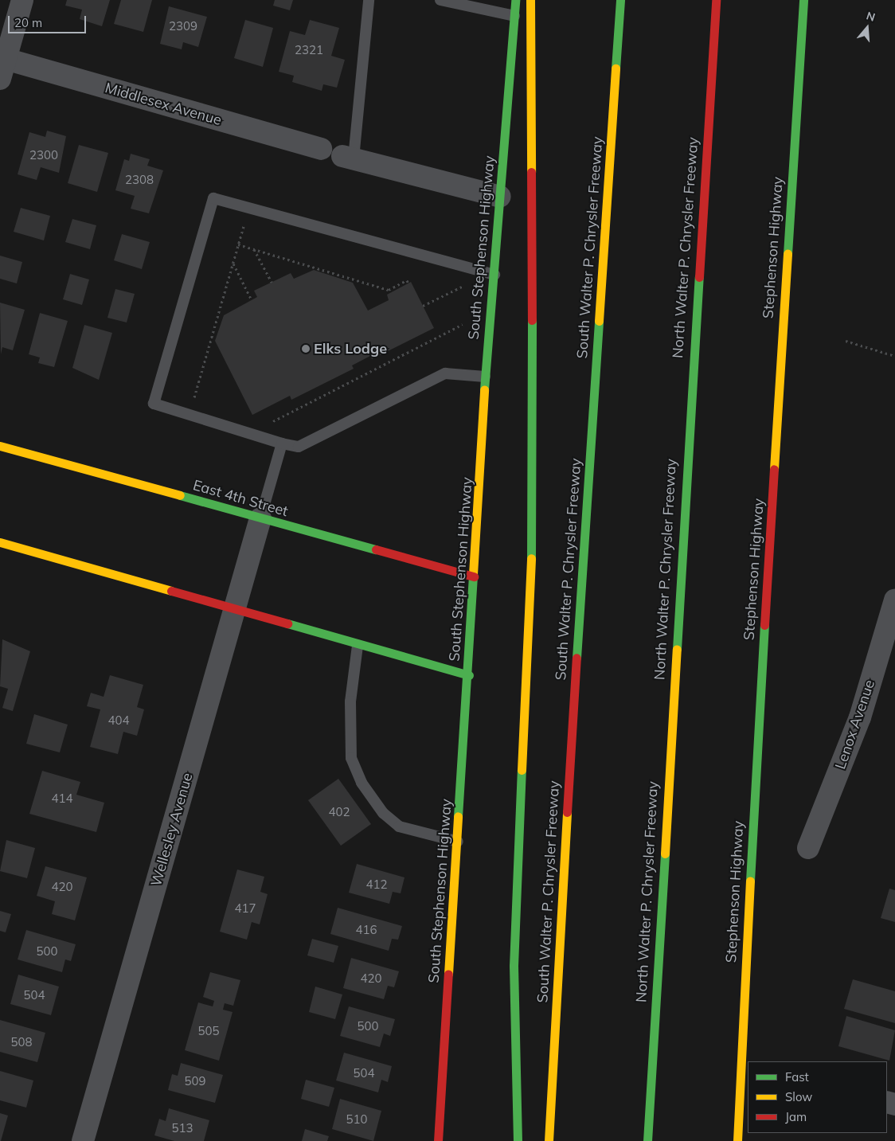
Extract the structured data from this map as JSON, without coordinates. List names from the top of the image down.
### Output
{
  "streets": {
    "main road": [
      "South Stephenson Highway",
      "South Walter P. Chrysler Freeway",
      "North Walter P. Chrysler Freeway",
      "Stephenson Highway",
      "East 4th Street"
    ],
    "street": ["Middlesex Avenue", "Lenox Avenue", "Wellesley Avenue"]
  },
  "crossings": [
    ["South Stephenson Highway", "East 4th Street"],
    ["East 4th Street", "Wellesley Avenue"]
  ],
  "places": ["Elks Lodge"],
  "house_numbers": [
    "2309",
    "2321",
    "2300",
    "2308",
    "404",
    "414",
    "402",
    "412",
    "420",
    "417",
    "416",
    "500",
    "420",
    "504",
    "500",
    "505",
    "508",
    "504",
    "509",
    "510",
    "513"
  ],
  "legend": ["Fast", "Slow", "Jam"],
  "scale_bar": "20 m",
  "north": "top"
}
